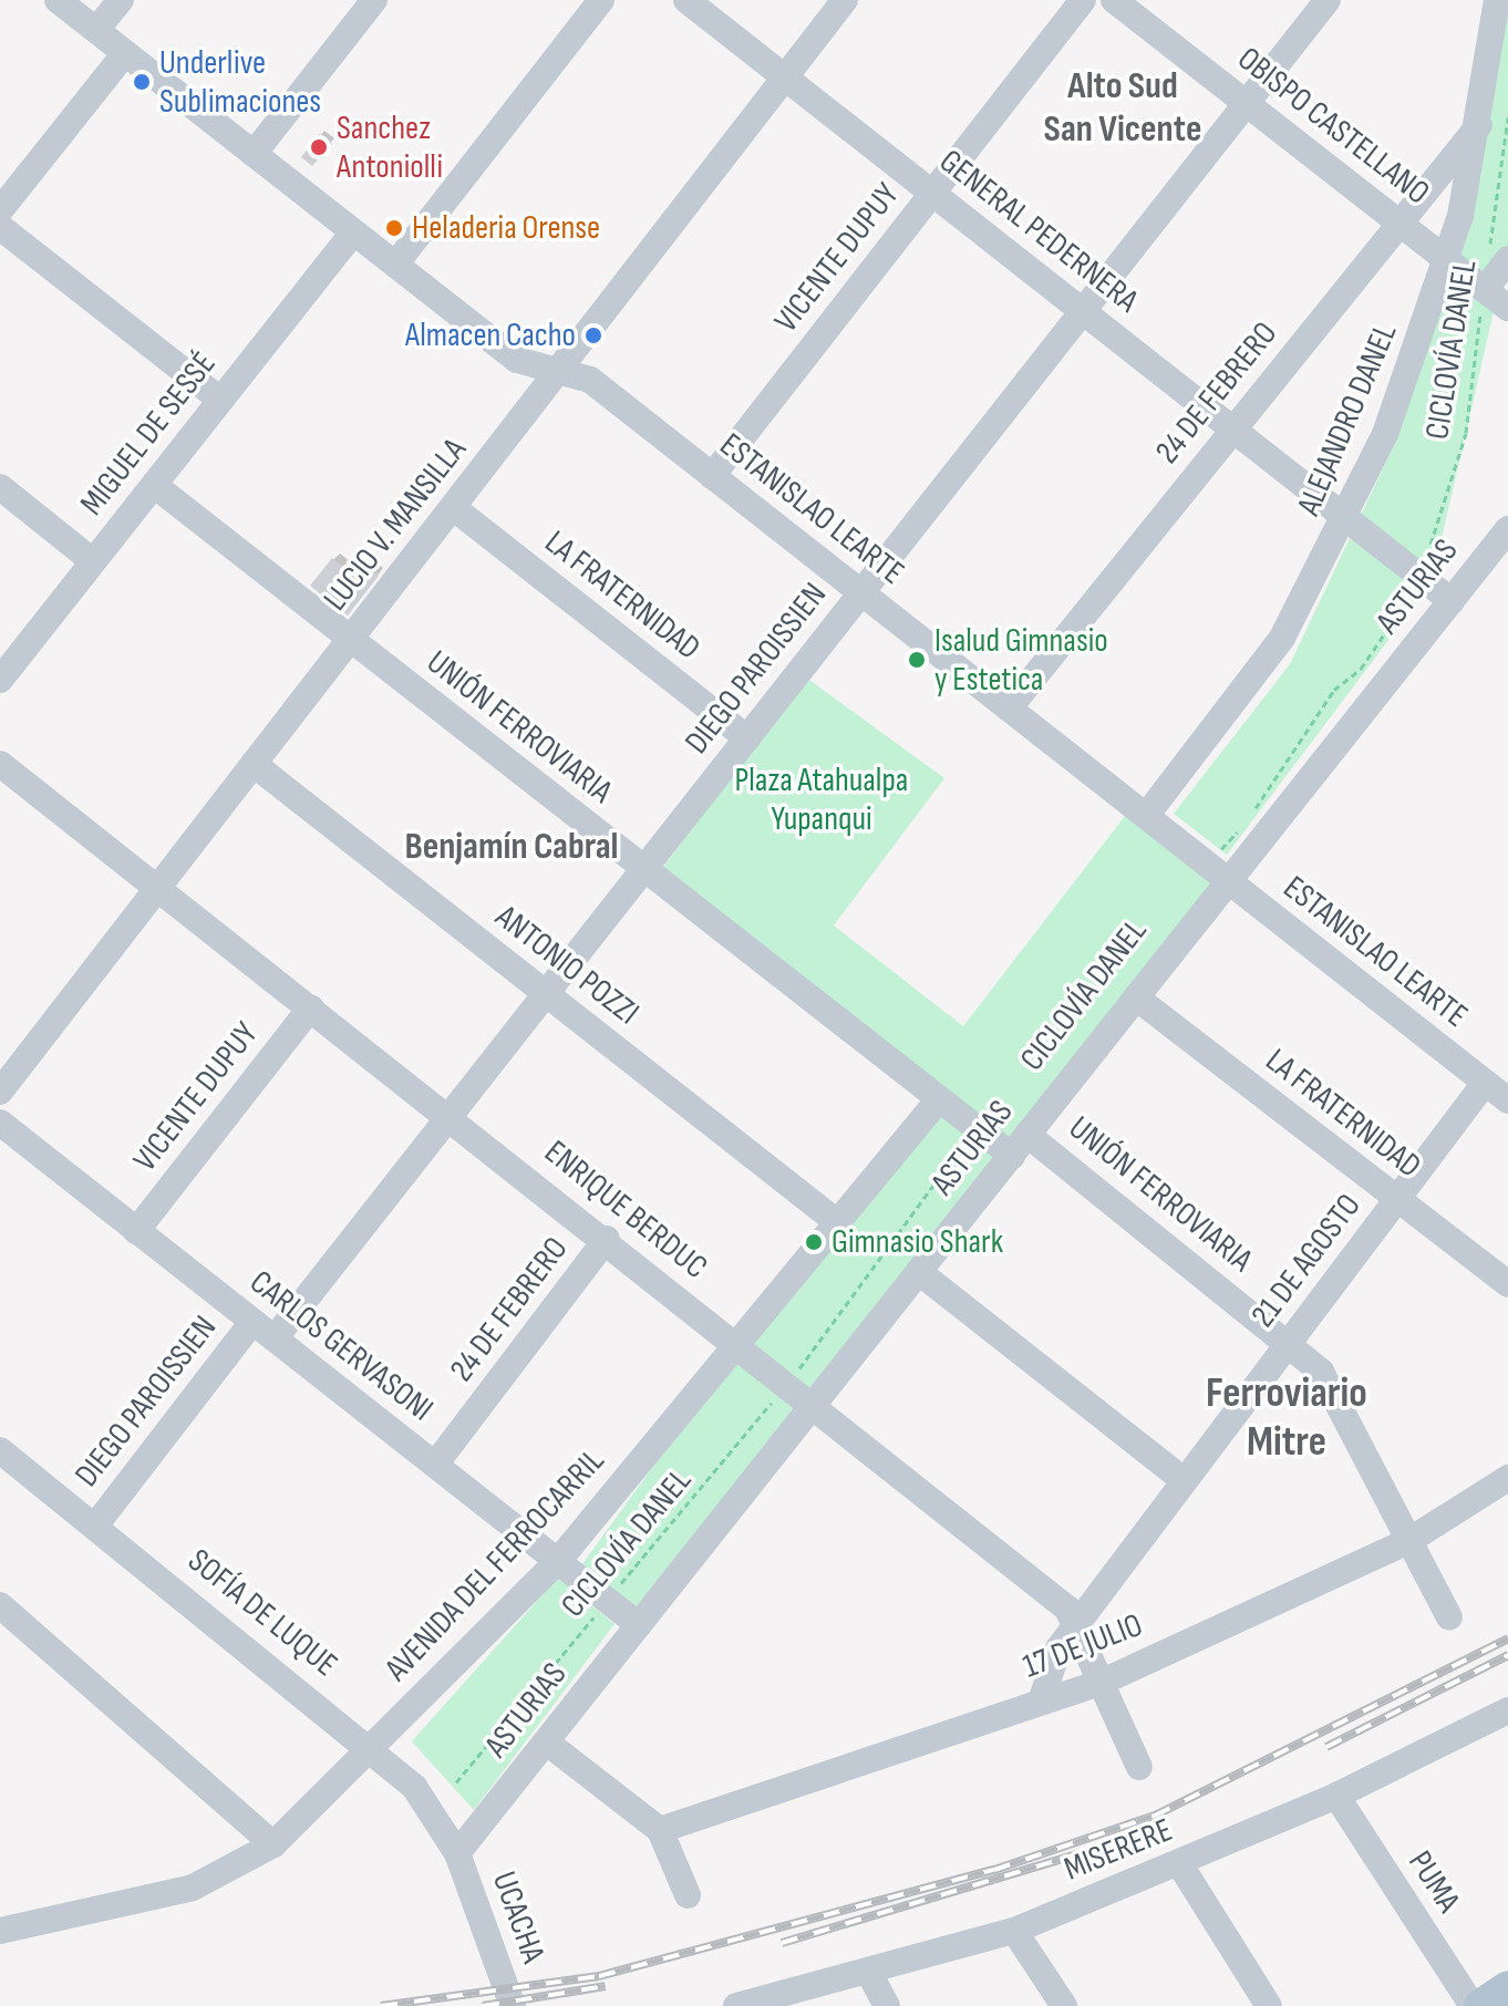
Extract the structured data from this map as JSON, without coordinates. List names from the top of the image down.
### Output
{
  "streets": {
    "street": [
      "OBISPO CASTELLANO",
      "GENERAL PEDERNERA",
      "VICENTE DUPUY",
      "24 DE FEBRERO",
      "ALEJANDRO DANEL",
      "MIGUEL DE SESSÉ",
      "ESTANISLAO LEARTE",
      "LUCIO V. MANSILLA",
      "ASTURIAS",
      "LA FRATERNIDAD",
      "DIEGO PAROISSIEN",
      "UNIÓN FERROVIARIA",
      "ANTONIO POZZI",
      "ENRIQUE BERDUC",
      "21 DE AGOSTO",
      "CARLOS GERVASONI",
      "AVENIDA DEL FERROCARRIL",
      "SOFÍA DE LUQUE",
      "17 DE JULIO",
      "MISERERE",
      "PUMA",
      "UCACHA"
    ],
    "path": ["CICLOVÍA DANEL"]
  },
  "crossings": [
    ["OBISPO CASTELLANO", "CICLOVÍA DANEL"],
    ["OBISPO CASTELLANO", "24 DE FEBRERO"],
    ["OBISPO CASTELLANO", "ALEJANDRO DANEL"],
    ["OBISPO CASTELLANO", "DIEGO PAROISSIEN"],
    ["GENERAL PEDERNERA", "VICENTE DUPUY"],
    ["GENERAL PEDERNERA", "CICLOVÍA DANEL"],
    ["GENERAL PEDERNERA", "24 DE FEBRERO"],
    ["GENERAL PEDERNERA", "ALEJANDRO DANEL"],
    ["GENERAL PEDERNERA", "LUCIO V. MANSILLA"],
    ["GENERAL PEDERNERA", "ASTURIAS"],
    ["GENERAL PEDERNERA", "DIEGO PAROISSIEN"],
    ["VICENTE DUPUY", "ESTANISLAO LEARTE"],
    ["VICENTE DUPUY", "ENRIQUE BERDUC"],
    ["VICENTE DUPUY", "CARLOS GERVASONI"],
    ["CICLOVÍA DANEL", "ESTANISLAO LEARTE"],
    ["CICLOVÍA DANEL", "ASTURIAS"],
    ["CICLOVÍA DANEL", "UNIÓN FERROVIARIA"],
    ["CICLOVÍA DANEL", "ENRIQUE BERDUC"],
    ["CICLOVÍA DANEL", "CARLOS GERVASONI"],
    ["24 DE FEBRERO", "ALEJANDRO DANEL"],
    ["24 DE FEBRERO", "ESTANISLAO LEARTE"],
    ["24 DE FEBRERO", "ENRIQUE BERDUC"],
    ["24 DE FEBRERO", "CARLOS GERVASONI"],
    ["ALEJANDRO DANEL", "ESTANISLAO LEARTE"],
    ["MIGUEL DE SESSÉ", "ESTANISLAO LEARTE"],
    ["MIGUEL DE SESSÉ", "UNIÓN FERROVIARIA"],
    ["ESTANISLAO LEARTE", "LUCIO V. MANSILLA"],
    ["ESTANISLAO LEARTE", "ASTURIAS"],
    ["ESTANISLAO LEARTE", "DIEGO PAROISSIEN"],
    ["ESTANISLAO LEARTE", "21 DE AGOSTO"],
    ["LUCIO V. MANSILLA", "LA FRATERNIDAD"],
    ["LUCIO V. MANSILLA", "UNIÓN FERROVIARIA"],
    ["LUCIO V. MANSILLA", "ANTONIO POZZI"],
    ["LUCIO V. MANSILLA", "ENRIQUE BERDUC"],
    ["ASTURIAS", "LA FRATERNIDAD"],
    ["ASTURIAS", "UNIÓN FERROVIARIA"],
    ["ASTURIAS", "ENRIQUE BERDUC"],
    ["ASTURIAS", "CARLOS GERVASONI"],
    ["ASTURIAS", "SOFÍA DE LUQUE"],
    ["ASTURIAS", "UCACHA"],
    ["LA FRATERNIDAD", "DIEGO PAROISSIEN"],
    ["LA FRATERNIDAD", "21 DE AGOSTO"],
    ["DIEGO PAROISSIEN", "UNIÓN FERROVIARIA"],
    ["DIEGO PAROISSIEN", "ANTONIO POZZI"],
    ["DIEGO PAROISSIEN", "ENRIQUE BERDUC"],
    ["DIEGO PAROISSIEN", "CARLOS GERVASONI"],
    ["DIEGO PAROISSIEN", "SOFÍA DE LUQUE"],
    ["UNIÓN FERROVIARIA", "21 DE AGOSTO"],
    ["UNIÓN FERROVIARIA", "AVENIDA DEL FERROCARRIL"],
    ["UNIÓN FERROVIARIA", "17 DE JULIO"],
    ["ANTONIO POZZI", "AVENIDA DEL FERROCARRIL"],
    ["ENRIQUE BERDUC", "21 DE AGOSTO"],
    ["ENRIQUE BERDUC", "AVENIDA DEL FERROCARRIL"],
    ["ENRIQUE BERDUC", "17 DE JULIO"],
    ["21 DE AGOSTO", "17 DE JULIO"],
    ["CARLOS GERVASONI", "AVENIDA DEL FERROCARRIL"],
    ["AVENIDA DEL FERROCARRIL", "SOFÍA DE LUQUE"],
    ["SOFÍA DE LUQUE", "UCACHA"],
    ["MISERERE", "PUMA"]
  ],
  "districts": ["Alto Sud San Vicente", "Benjamín Cabral", "Ferroviario Mitre"],
  "parks": ["Plaza Atahualpa Yupanqui"],
  "places": [
    "Underlive Sublimaciones",
    "Sanchez Antoniolli",
    "Heladeria Orense",
    "Almacen Cacho",
    "Isalud Gimnasio y Estetica",
    "Gimnasio Shark"
  ]
}
